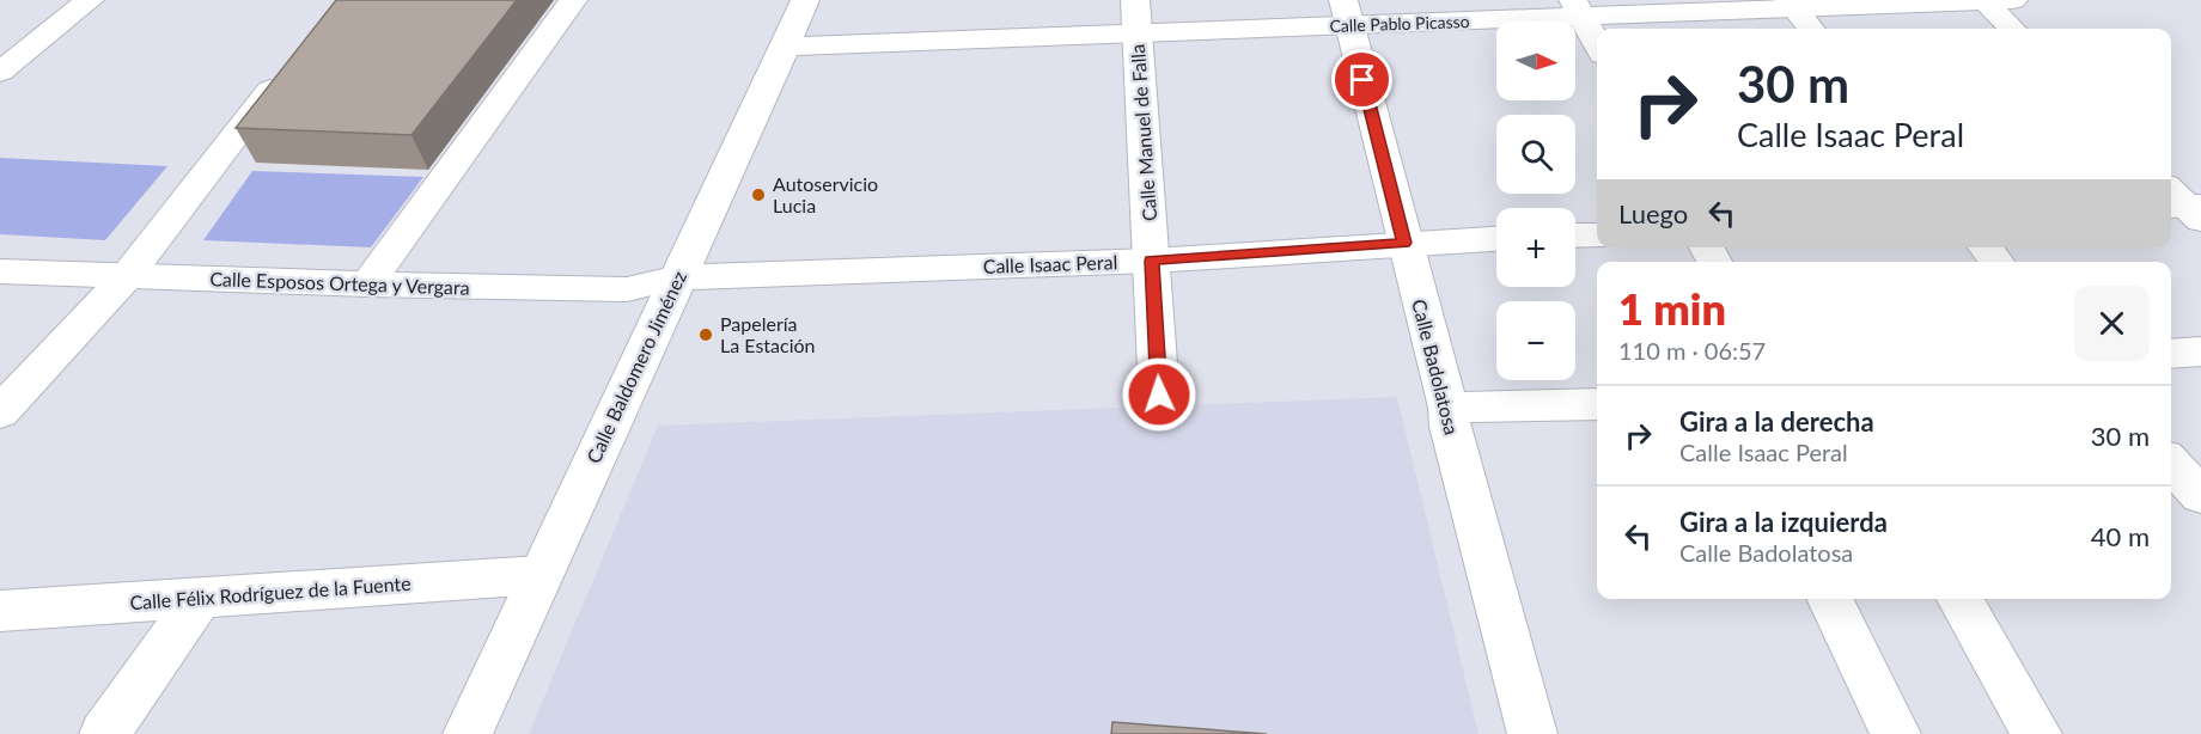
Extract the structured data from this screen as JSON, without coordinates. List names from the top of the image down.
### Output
{
  "streets": {
    "street": [
      "Calle Pablo Picasso",
      "Calle Manuel de Falla",
      "Calle Isaac Peral",
      "Calle Esposos Ortega y Vergara",
      "Calle Baldomero Jiménez",
      "Calle Badolatosa",
      "Calle Félix Rodríguez de la Fuente"
    ]
  },
  "crossings": [
    ["Calle Pablo Picasso", "Calle Manuel de Falla"],
    ["Calle Pablo Picasso", "Calle Baldomero Jiménez"],
    ["Calle Pablo Picasso", "Calle Badolatosa"],
    ["Calle Manuel de Falla", "Calle Isaac Peral"],
    ["Calle Isaac Peral", "Calle Esposos Ortega y Vergara"],
    ["Calle Isaac Peral", "Calle Baldomero Jiménez"],
    ["Calle Isaac Peral", "Calle Badolatosa"],
    ["Calle Esposos Ortega y Vergara", "Calle Baldomero Jiménez"],
    ["Calle Baldomero Jiménez", "Calle Félix Rodríguez de la Fuente"]
  ],
  "places": ["Autoservicio Lucia", "Papelería La Estación"],
  "north": "right",
  "page": {
    "map_buttons": ["+", "−"],
    "turn": ["30 m", "Calle Isaac Peral"],
    "then": "Luego",
    "heading": ["1 min", "110 m · 06:57"],
    "list": [
      {
        "name": "Gira a la derecha",
        "note": "Calle Isaac Peral",
        "value": "30 m"
      },
      {
        "name": "Gira a la izquierda",
        "note": "Calle Badolatosa",
        "value": "40 m"
      }
    ]
  }
}
